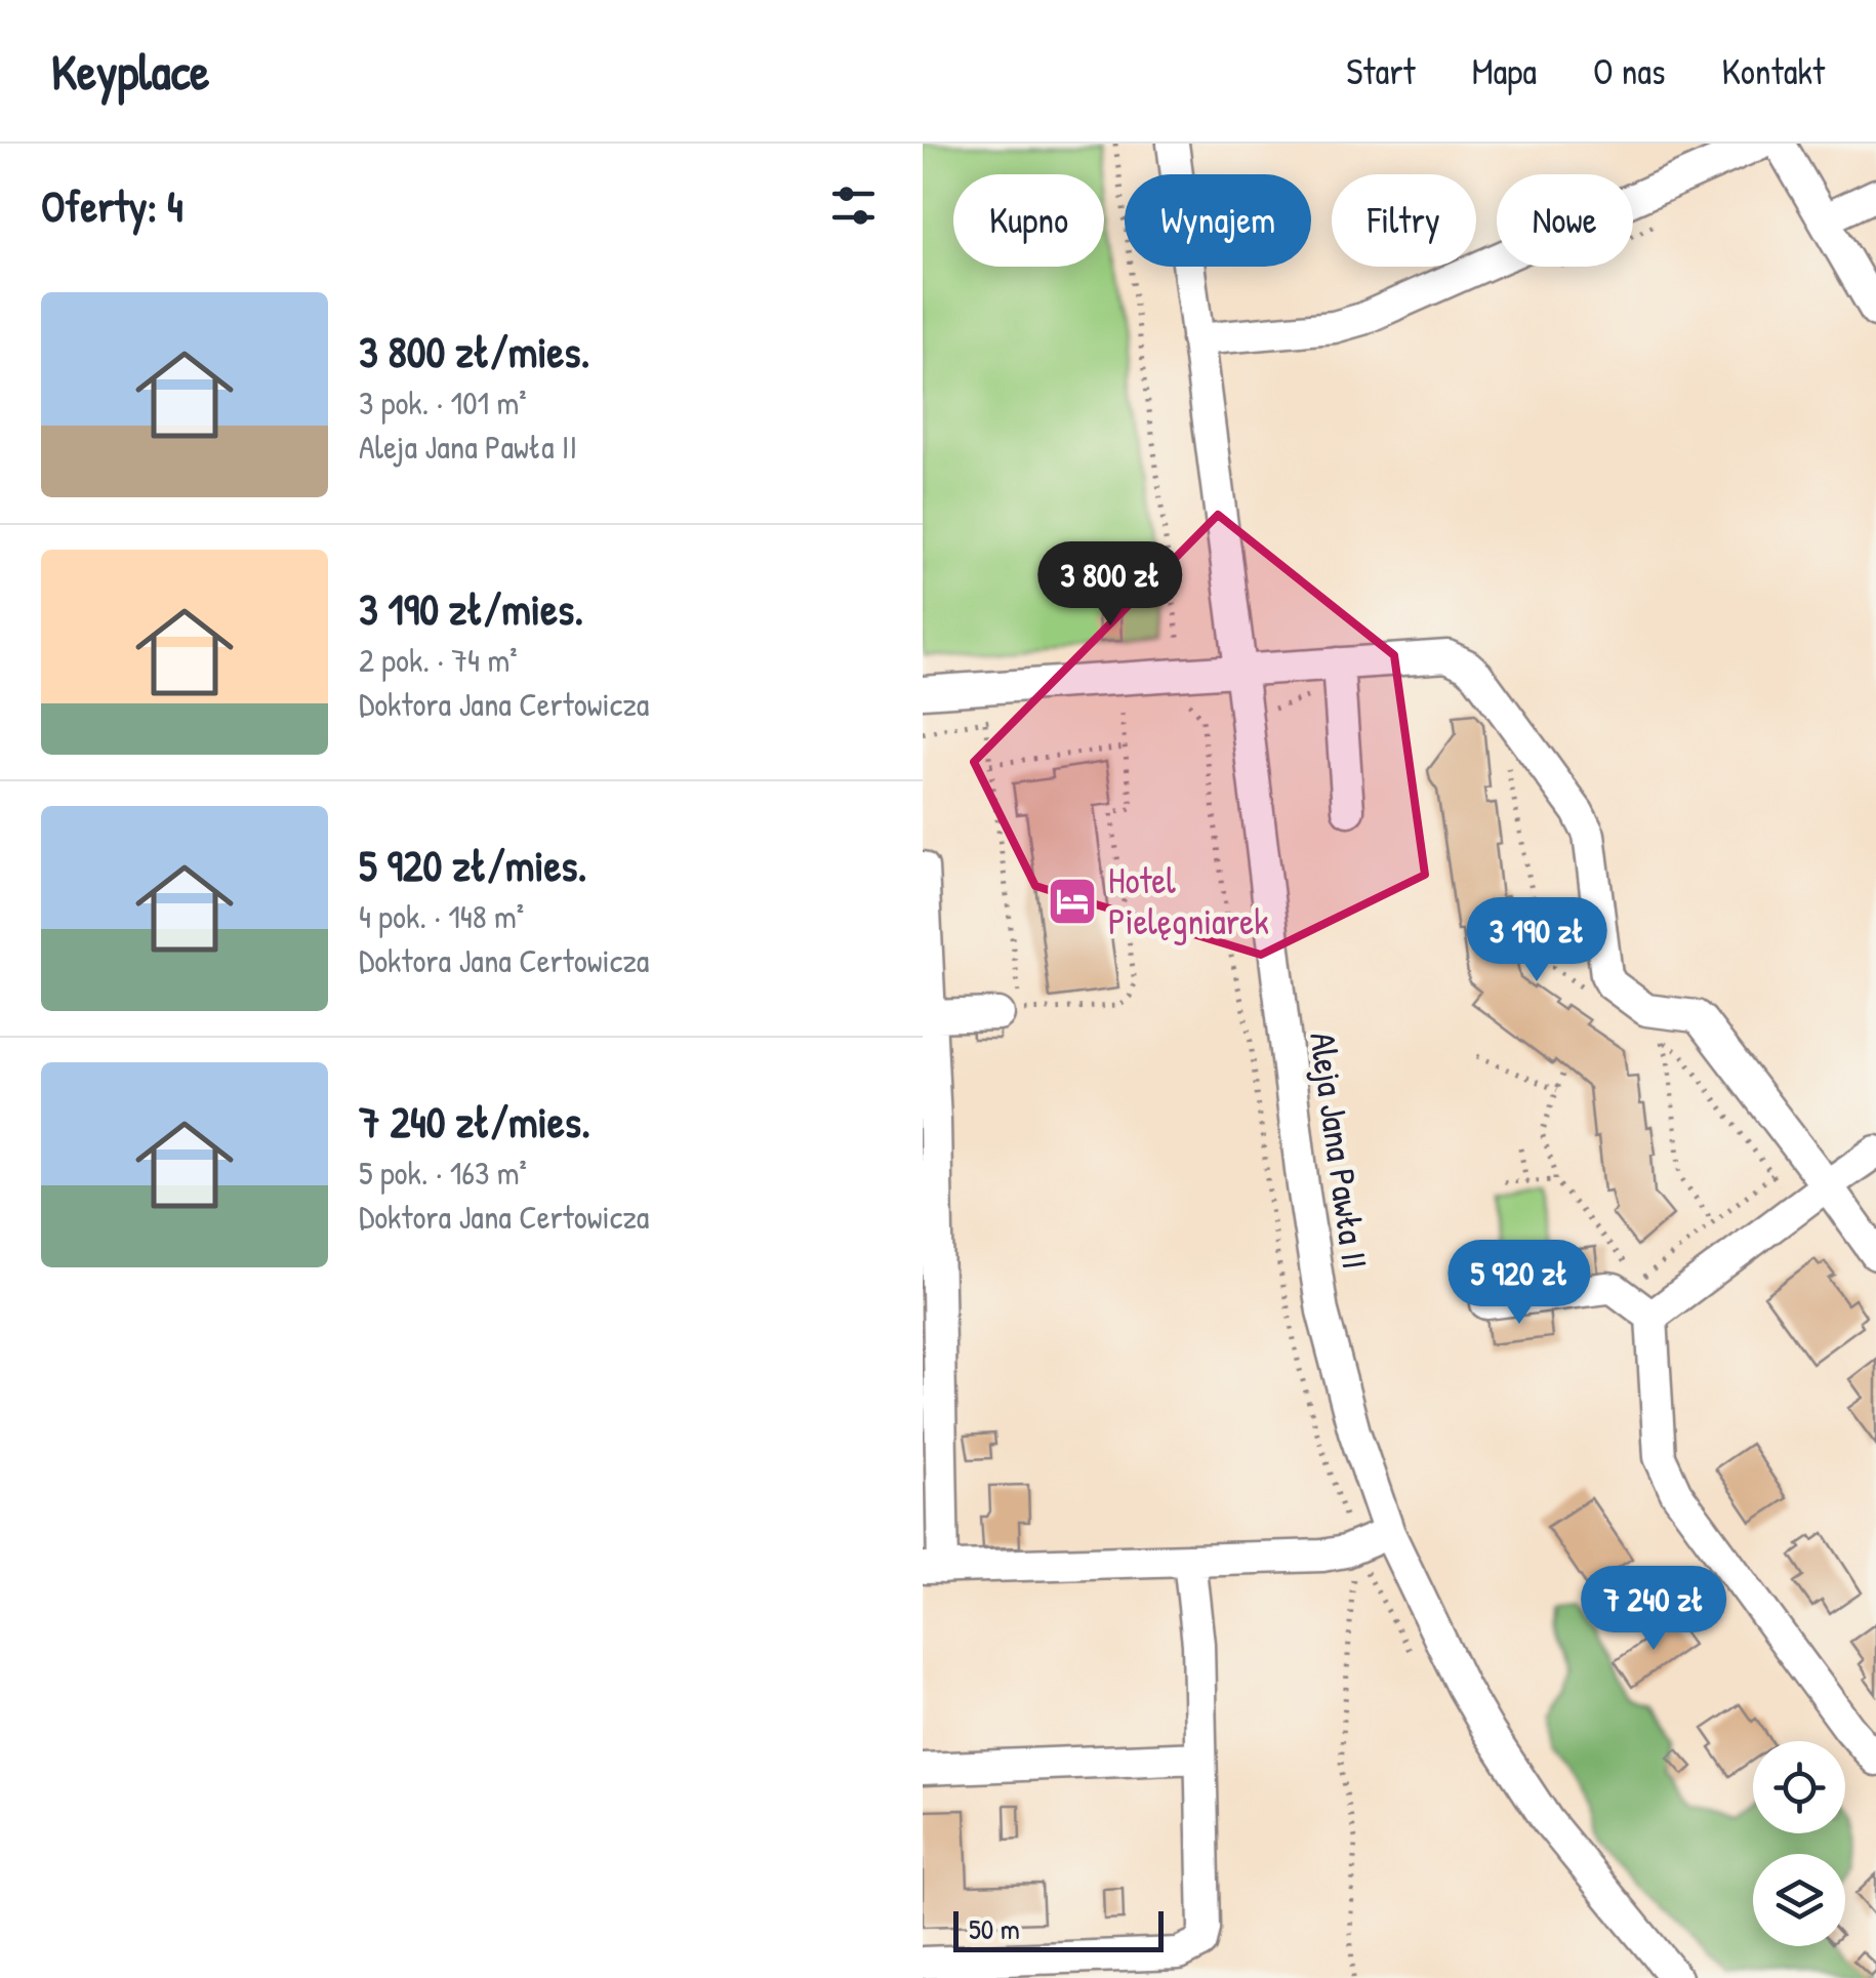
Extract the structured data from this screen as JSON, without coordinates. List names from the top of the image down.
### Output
{
  "streets": {
    "street": ["Aleja Jana Pawła II"]
  },
  "places": {
    "hotel": ["Hotel Pielęgniarek"]
  },
  "scale_bar": "50 m",
  "page": {
    "header": "Keyplace",
    "nav": [
      "Start",
      "Mapa",
      "O nas",
      "Kontakt"
    ],
    "heading": "Oferty: 4",
    "chip": [
      "Kupno",
      "Wynajem",
      "Filtry",
      "Nowe"
    ],
    "list": [
      {
        "name": "3 800 zł/mies.",
        "note": "3 pok. · 101 m² · Aleja Jana Pawła II"
      },
      {
        "name": "3 190 zł/mies.",
        "note": "2 pok. · 74 m² · Doktora Jana Certowicza"
      },
      {
        "name": "5 920 zł/mies.",
        "note": "4 pok. · 148 m² · Doktora Jana Certowicza"
      },
      {
        "name": "7 240 zł/mies.",
        "note": "5 pok. · 163 m² · Doktora Jana Certowicza"
      }
    ],
    "price": [
      "3 800 zł",
      "3 190 zł",
      "5 920 zł",
      "7 240 zł"
    ],
    "scale": "50 m"
  }
}
